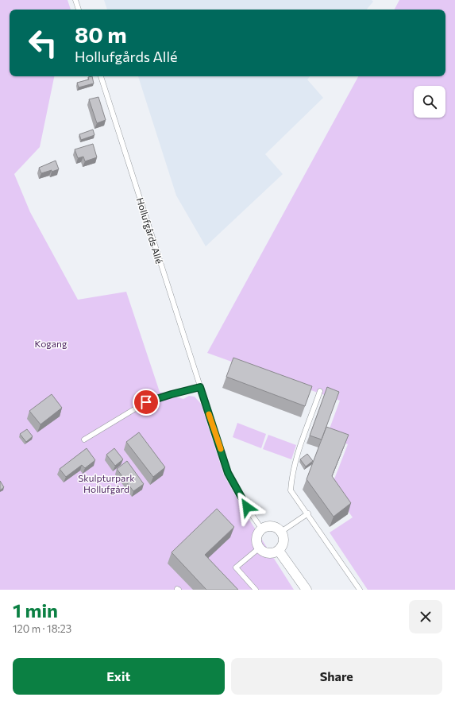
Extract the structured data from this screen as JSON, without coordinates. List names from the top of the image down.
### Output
{
  "streets": {
    "lane": ["Hollufgårds Allé"]
  },
  "parks": ["Kogang", "Skulpturpark Hollufgård"],
  "page": {
    "turn": ["80 m", "Hollufgårds Allé"],
    "heading": ["1 min", "120 m · 18:23"],
    "buttons": ["Exit", "Share"]
  }
}
